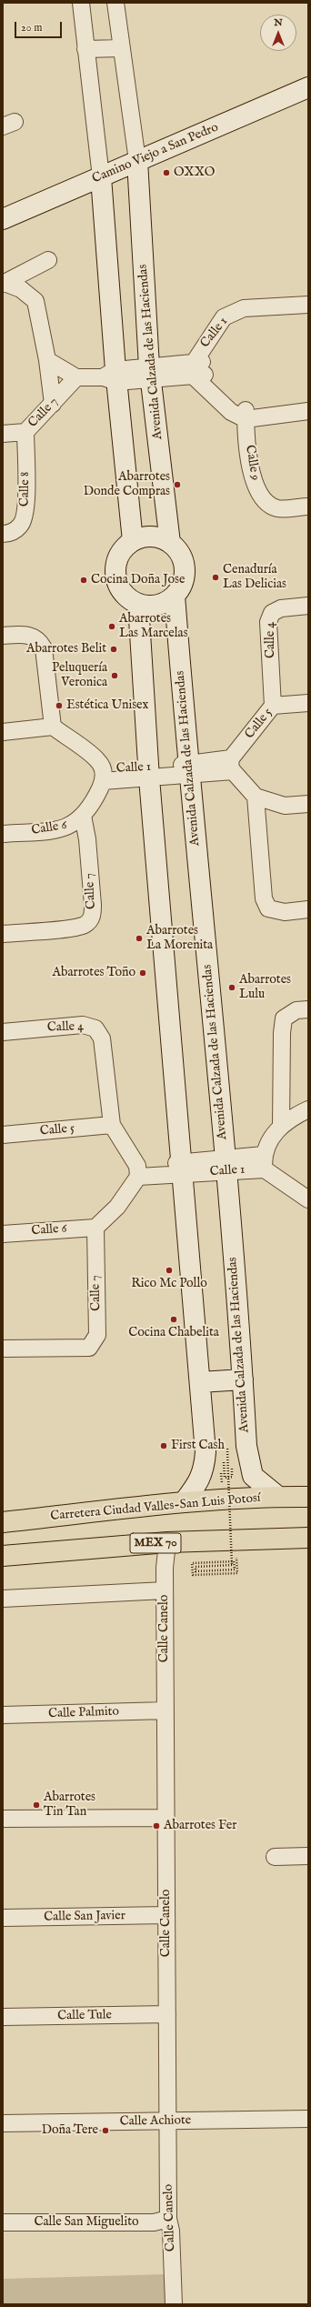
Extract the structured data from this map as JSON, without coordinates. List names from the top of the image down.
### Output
{
  "streets": {
    "main road": ["Carretera Ciudad Valles-San Luis Potosí", "MEX 70"],
    "street": [
      "Camino Viejo a San Pedro",
      "Calle 1",
      "Avenida Calzada de las Haciendas",
      "Calle 7",
      "Calle 9",
      "Calle 8",
      "Calle 4",
      "Calle 5",
      "Calle 6",
      "Calle Canelo",
      "Calle Palmito",
      "Calle San Javier",
      "Calle Tule",
      "Calle Achiote",
      "Calle San Miguelito"
    ]
  },
  "crossings": [
    ["Camino Viejo a San Pedro", "Avenida Calzada de las Haciendas"],
    ["Calle 1", "Avenida Calzada de las Haciendas"],
    ["Calle 1", "Calle 5"],
    ["Calle 1", "Calle 6"],
    ["Avenida Calzada de las Haciendas", "Carretera Ciudad Valles-San Luis Potosí"],
    ["Calle 7", "Calle 8"],
    ["Calle 7", "Calle 6"],
    ["Calle 4", "Calle 5"],
    ["MEX 70", "Calle Canelo"],
    ["Calle Canelo", "Calle Palmito"],
    ["Calle Canelo", "Calle San Javier"],
    ["Calle Canelo", "Calle Tule"],
    ["Calle Canelo", "Calle Achiote"],
    ["Calle Canelo", "Calle San Miguelito"]
  ],
  "places": [
    "OXXO",
    "Abarrotes Donde Compras",
    "Cenaduría Las Delicias",
    "Cocina Doña Jose",
    "Abarrotes Las Marcelas",
    "Abarrotes Belit",
    "Peluquería Veronica",
    "Estética Unisex",
    "Abarrotes La Morenita",
    "Abarrotes Toño",
    "Abarrotes Lulu",
    "Rico Mc Pollo",
    "Cocina Chabelita",
    "First Cash",
    "Abarrotes Tin Tan",
    "Abarrotes Fer",
    "Doña Tere"
  ],
  "scale_bar": "20 m",
  "north": "top"
}
